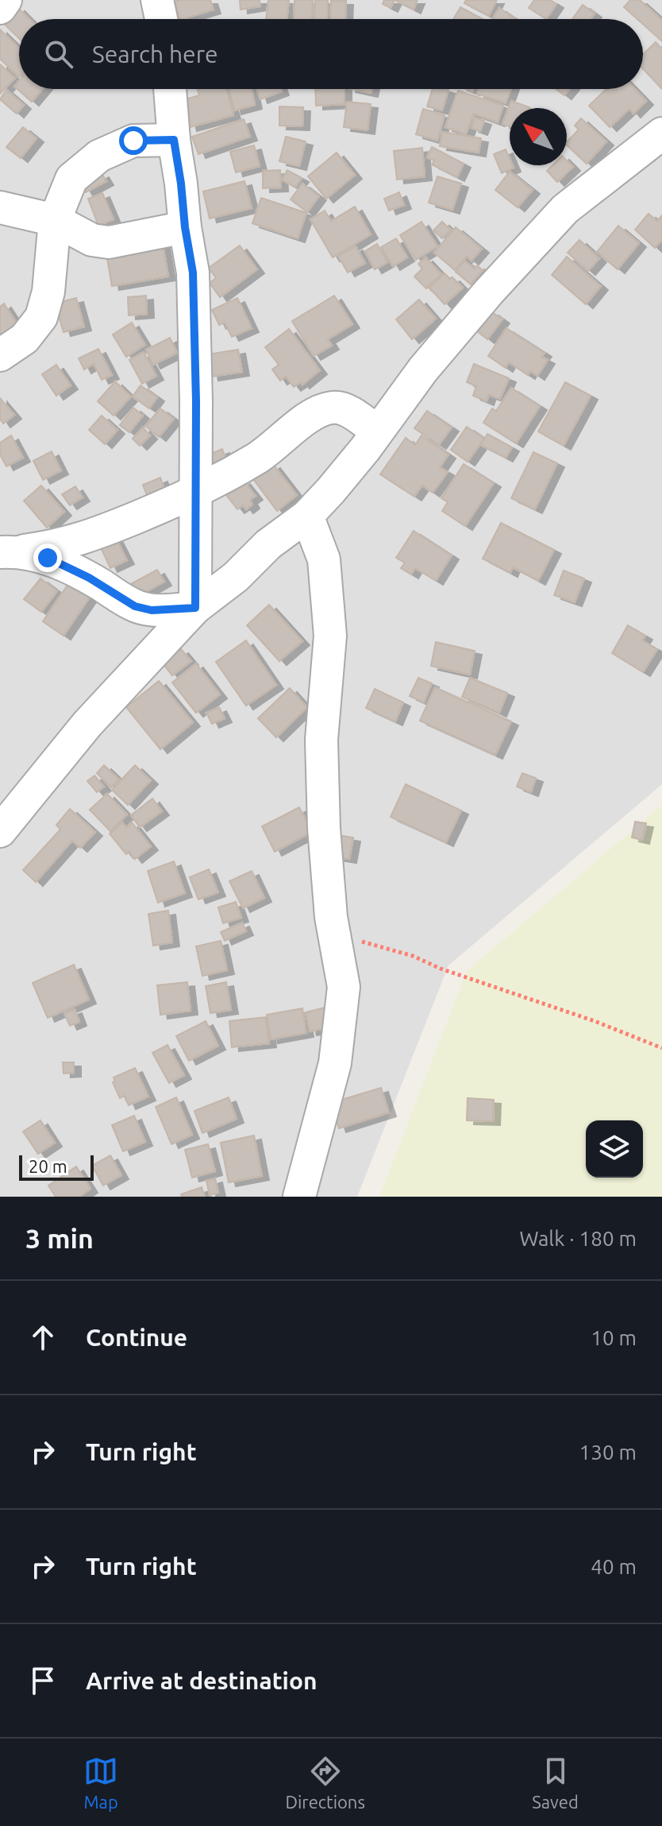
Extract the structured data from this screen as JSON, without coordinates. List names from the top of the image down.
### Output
{
  "scale_bar": "20 m",
  "north": "top left",
  "page": {
    "search": "Search here",
    "scale": "20 m",
    "heading": ["3 min", "Walk · 180 m"],
    "list": [
      ["Continue", "10 m"],
      ["Turn right", "130 m"],
      ["Turn right", "40 m"],
      "Arrive at destination"
    ],
    "nav": ["Map", "Directions", "Saved"]
  }
}
